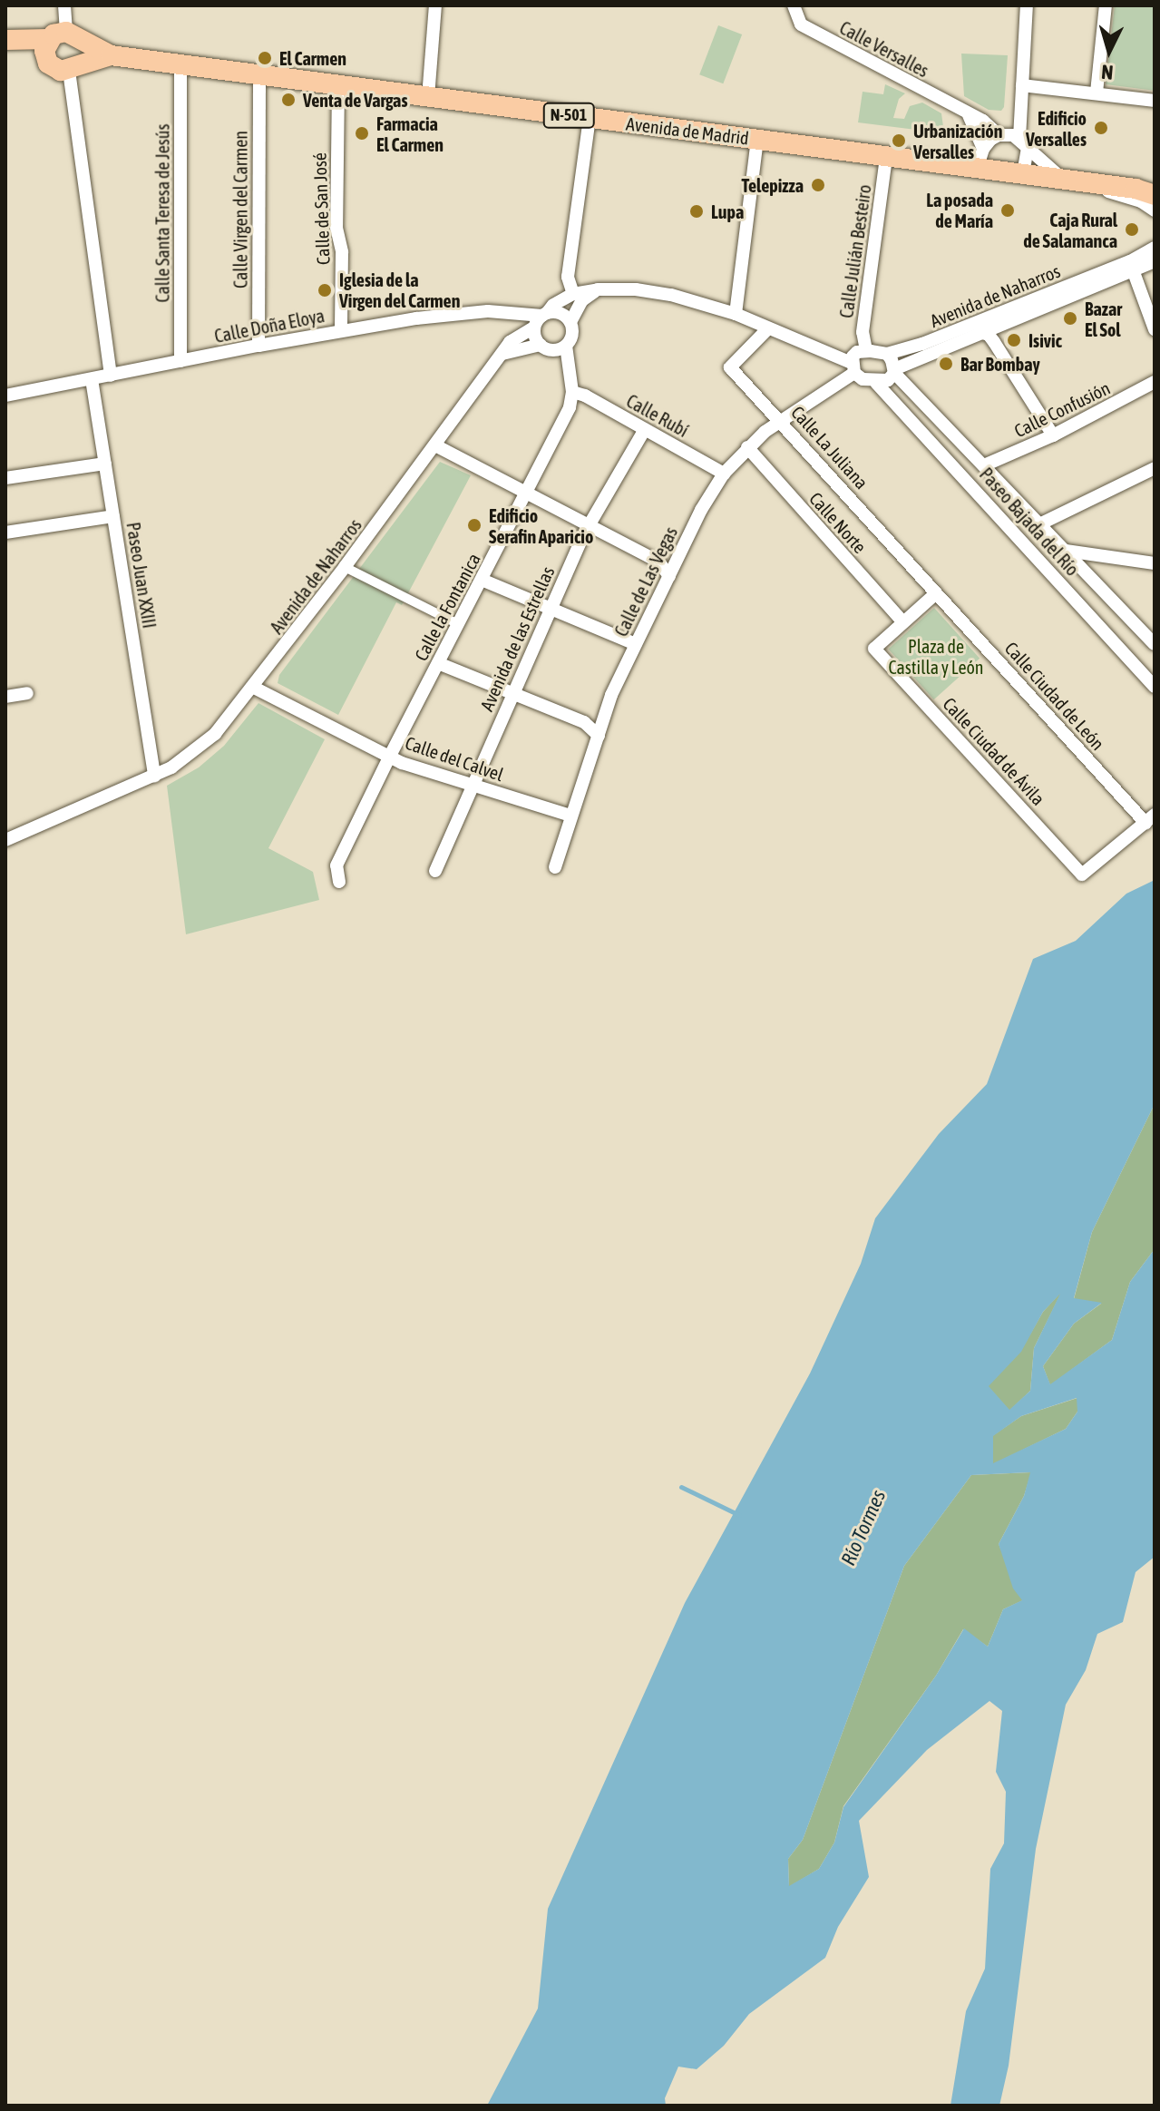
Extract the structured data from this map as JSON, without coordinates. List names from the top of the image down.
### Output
{
  "streets": {
    "highway": ["N-501", "Avenida de Madrid"],
    "street": [
      "Calle Versalles",
      "Calle de San José",
      "Calle Virgen del Carmen",
      "Calle Santa Teresa de Jesús",
      "Calle Julián Besteiro",
      "Avenida de Naharros",
      "Calle Doña Eloya",
      "Calle Confusión",
      "Calle Rubí",
      "Calle La Juliana",
      "Paseo Bajada del Río",
      "Calle Norte",
      "Paseo Juan XXIII",
      "Calle de Las Vegas",
      "Calle la Fontanica",
      "Avenida de las Estrellas",
      "Calle Ciudad de León",
      "Calle Ciudad de Ávila",
      "Calle del Calvel"
    ]
  },
  "crossings": [
    ["N-501", "Avenida de Madrid"],
    ["Avenida de Madrid", "Calle de San José"],
    ["Avenida de Madrid", "Calle Virgen del Carmen"],
    ["Avenida de Madrid", "Calle Santa Teresa de Jesús"],
    ["Avenida de Madrid", "Calle Julián Besteiro"],
    ["Calle de San José", "Calle Doña Eloya"],
    ["Calle Virgen del Carmen", "Calle Doña Eloya"],
    ["Calle Santa Teresa de Jesús", "Calle Doña Eloya"],
    ["Calle Julián Besteiro", "Avenida de Naharros"],
    ["Calle Julián Besteiro", "Paseo Bajada del Río"],
    ["Calle Julián Besteiro", "Calle de Las Vegas"],
    ["Avenida de Naharros", "Calle Doña Eloya"],
    ["Avenida de Naharros", "Paseo Bajada del Río"],
    ["Avenida de Naharros", "Paseo Juan XXIII"],
    ["Avenida de Naharros", "Calle de Las Vegas"],
    ["Avenida de Naharros", "Calle la Fontanica"],
    ["Avenida de Naharros", "Calle del Calvel"],
    ["Calle Doña Eloya", "Paseo Juan XXIII"],
    ["Calle Doña Eloya", "Calle la Fontanica"],
    ["Calle Confusión", "Paseo Bajada del Río"],
    ["Calle Rubí", "Calle de Las Vegas"],
    ["Calle Rubí", "Calle la Fontanica"],
    ["Calle Rubí", "Avenida de las Estrellas"],
    ["Calle La Juliana", "Calle de Las Vegas"],
    ["Calle La Juliana", "Calle Ciudad de León"],
    ["Paseo Bajada del Río", "Calle de Las Vegas"],
    ["Calle Norte", "Calle de Las Vegas"],
    ["Calle Norte", "Calle Ciudad de Ávila"],
    ["Calle de Las Vegas", "Calle del Calvel"],
    ["Calle la Fontanica", "Calle del Calvel"],
    ["Avenida de las Estrellas", "Calle del Calvel"],
    ["Calle Ciudad de León", "Calle Ciudad de Ávila"]
  ],
  "water": ["Río Tormes"],
  "parks": ["Plaza de Castilla y León"],
  "places": [
    "El Carmen",
    "Venta de Vargas",
    "Edificio Versalles",
    "Farmacia El Carmen",
    "Urbanización Versalles",
    "Telepizza",
    "La posada de María",
    "Lupa",
    "Caja Rural de Salamanca",
    "Iglesia de la Virgen del Carmen",
    "Bazar El Sol",
    "Isivic",
    "Bar Bombay",
    "Edificio Serafin Aparicio"
  ],
  "north": "bottom"
}
